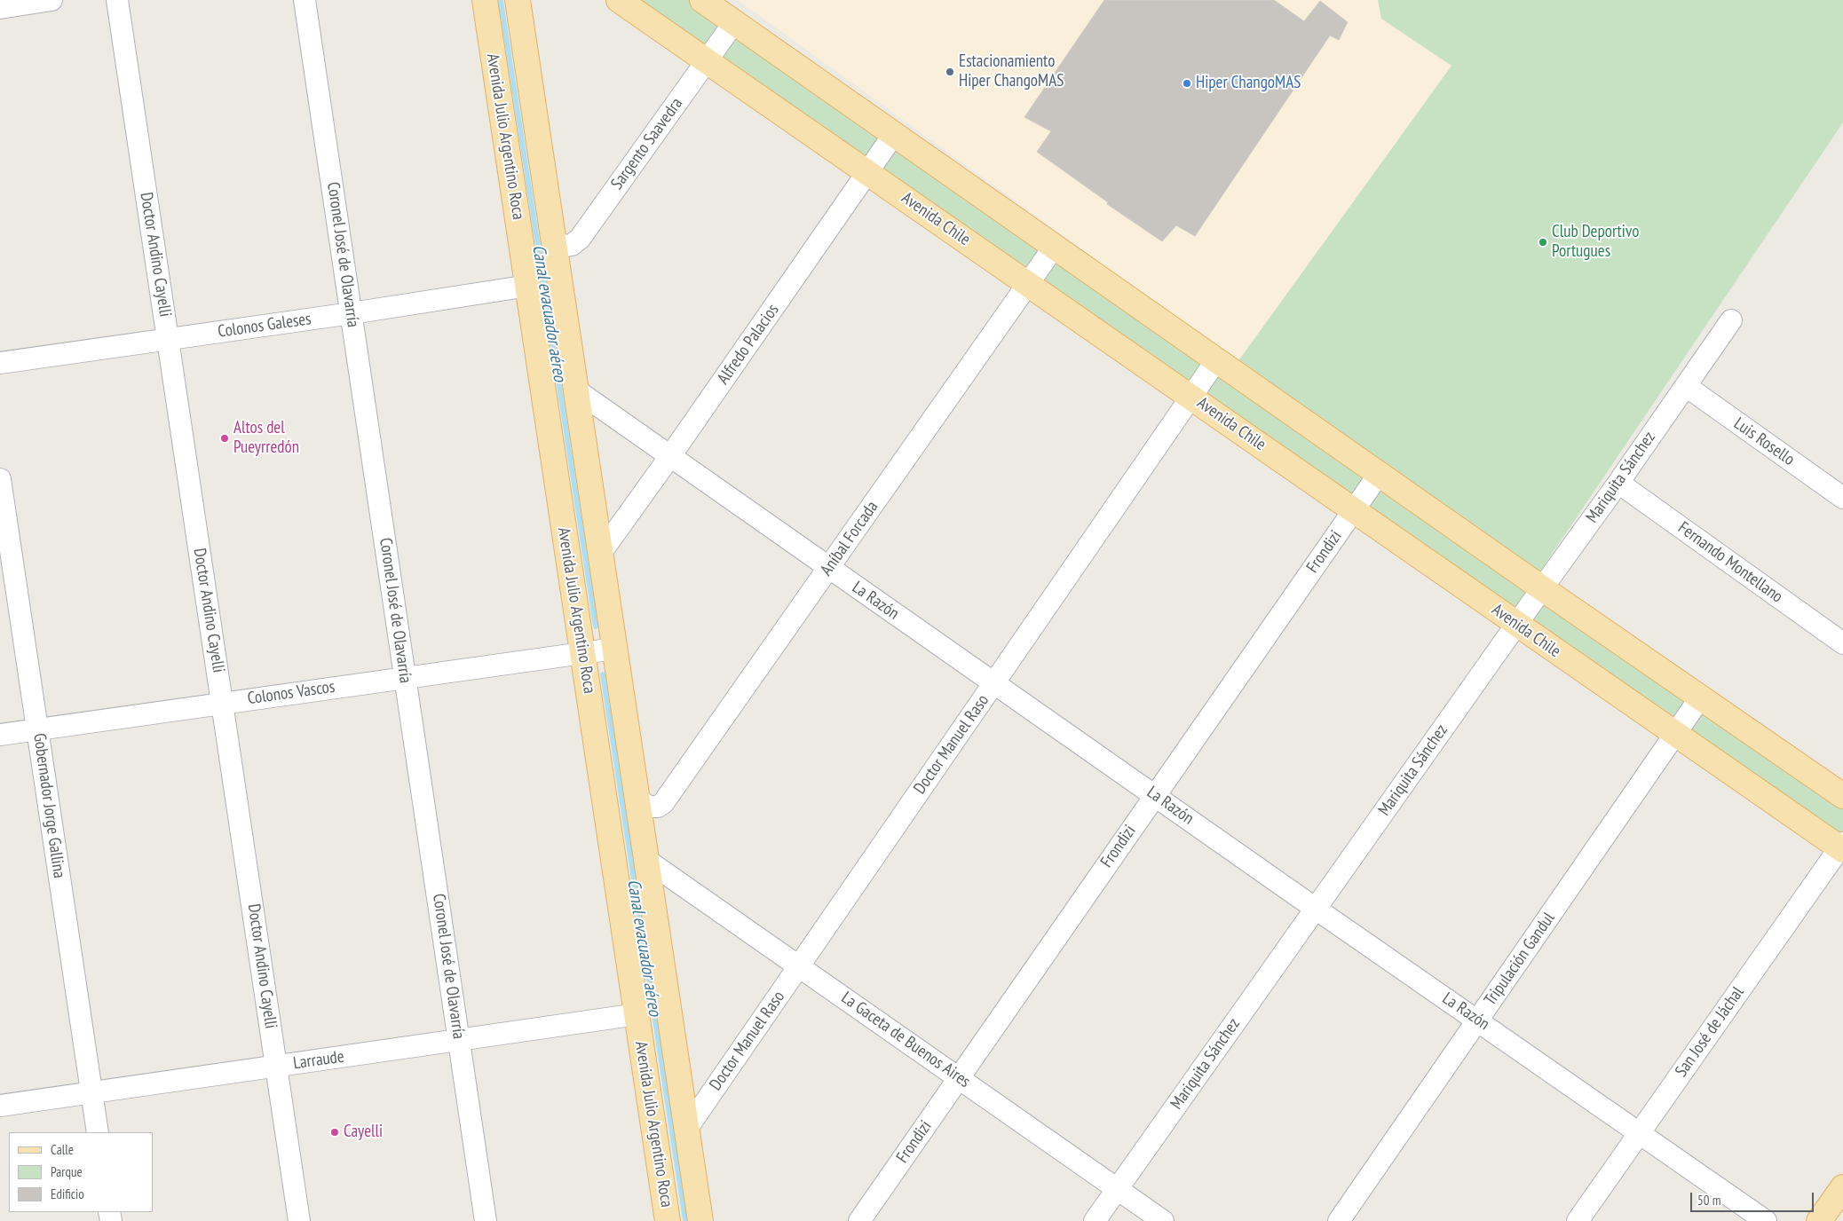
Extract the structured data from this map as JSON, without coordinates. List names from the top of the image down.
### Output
{
  "streets": {
    "main road": ["Avenida Julio Argentino Roca", "Avenida Chile"],
    "street": [
      "Sargento Saavedra",
      "Doctor Andino Cayelli",
      "Coronel José de Olavarría",
      "Colonos Galeses",
      "Alfredo Palacios",
      "Luis Rosello",
      "Mariquita Sánchez",
      "Aníbal Forcada",
      "Frondizi",
      "Fernando Montellano",
      "La Razón",
      "Colonos Vascos",
      "Doctor Manuel Raso",
      "Gobernador Jorge Gallina",
      "Tripulación Gandul",
      "San José de Jáchal",
      "La Gaceta de Buenos Aires",
      "Larraude"
    ]
  },
  "crossings": [
    ["Avenida Julio Argentino Roca", "Sargento Saavedra"],
    ["Avenida Julio Argentino Roca", "Colonos Galeses"],
    ["Avenida Julio Argentino Roca", "Alfredo Palacios"],
    ["Avenida Julio Argentino Roca", "Aníbal Forcada"],
    ["Avenida Julio Argentino Roca", "La Razón"],
    ["Avenida Julio Argentino Roca", "Colonos Vascos"],
    ["Avenida Julio Argentino Roca", "Doctor Manuel Raso"],
    ["Avenida Julio Argentino Roca", "La Gaceta de Buenos Aires"],
    ["Avenida Julio Argentino Roca", "Larraude"],
    ["Sargento Saavedra", "Avenida Chile"],
    ["Avenida Chile", "Alfredo Palacios"],
    ["Avenida Chile", "Mariquita Sánchez"],
    ["Avenida Chile", "Aníbal Forcada"],
    ["Avenida Chile", "Frondizi"],
    ["Avenida Chile", "Doctor Manuel Raso"],
    ["Avenida Chile", "Tripulación Gandul"],
    ["Avenida Chile", "San José de Jáchal"],
    ["Doctor Andino Cayelli", "Colonos Galeses"],
    ["Doctor Andino Cayelli", "Colonos Vascos"],
    ["Doctor Andino Cayelli", "Larraude"],
    ["Coronel José de Olavarría", "Colonos Galeses"],
    ["Coronel José de Olavarría", "Colonos Vascos"],
    ["Coronel José de Olavarría", "Larraude"],
    ["Alfredo Palacios", "La Razón"],
    ["Luis Rosello", "Mariquita Sánchez"],
    ["Mariquita Sánchez", "Fernando Montellano"],
    ["Mariquita Sánchez", "La Razón"],
    ["Mariquita Sánchez", "La Gaceta de Buenos Aires"],
    ["Aníbal Forcada", "La Razón"],
    ["Frondizi", "La Razón"],
    ["Frondizi", "La Gaceta de Buenos Aires"],
    ["La Razón", "Doctor Manuel Raso"],
    ["La Razón", "Tripulación Gandul"],
    ["La Razón", "San José de Jáchal"],
    ["Colonos Vascos", "Gobernador Jorge Gallina"],
    ["Doctor Manuel Raso", "La Gaceta de Buenos Aires"],
    ["Gobernador Jorge Gallina", "Larraude"]
  ],
  "water": ["Canal evacuador aéreo"],
  "places": [
    "Estacionamiento Hiper ChangoMAS",
    "Hiper ChangoMAS",
    "Club Deportivo Portugues",
    "Altos del Pueyrredón",
    "Cayelli"
  ],
  "legend": ["Calle", "Parque", "Edificio"],
  "scale_bar": "50 m"
}
